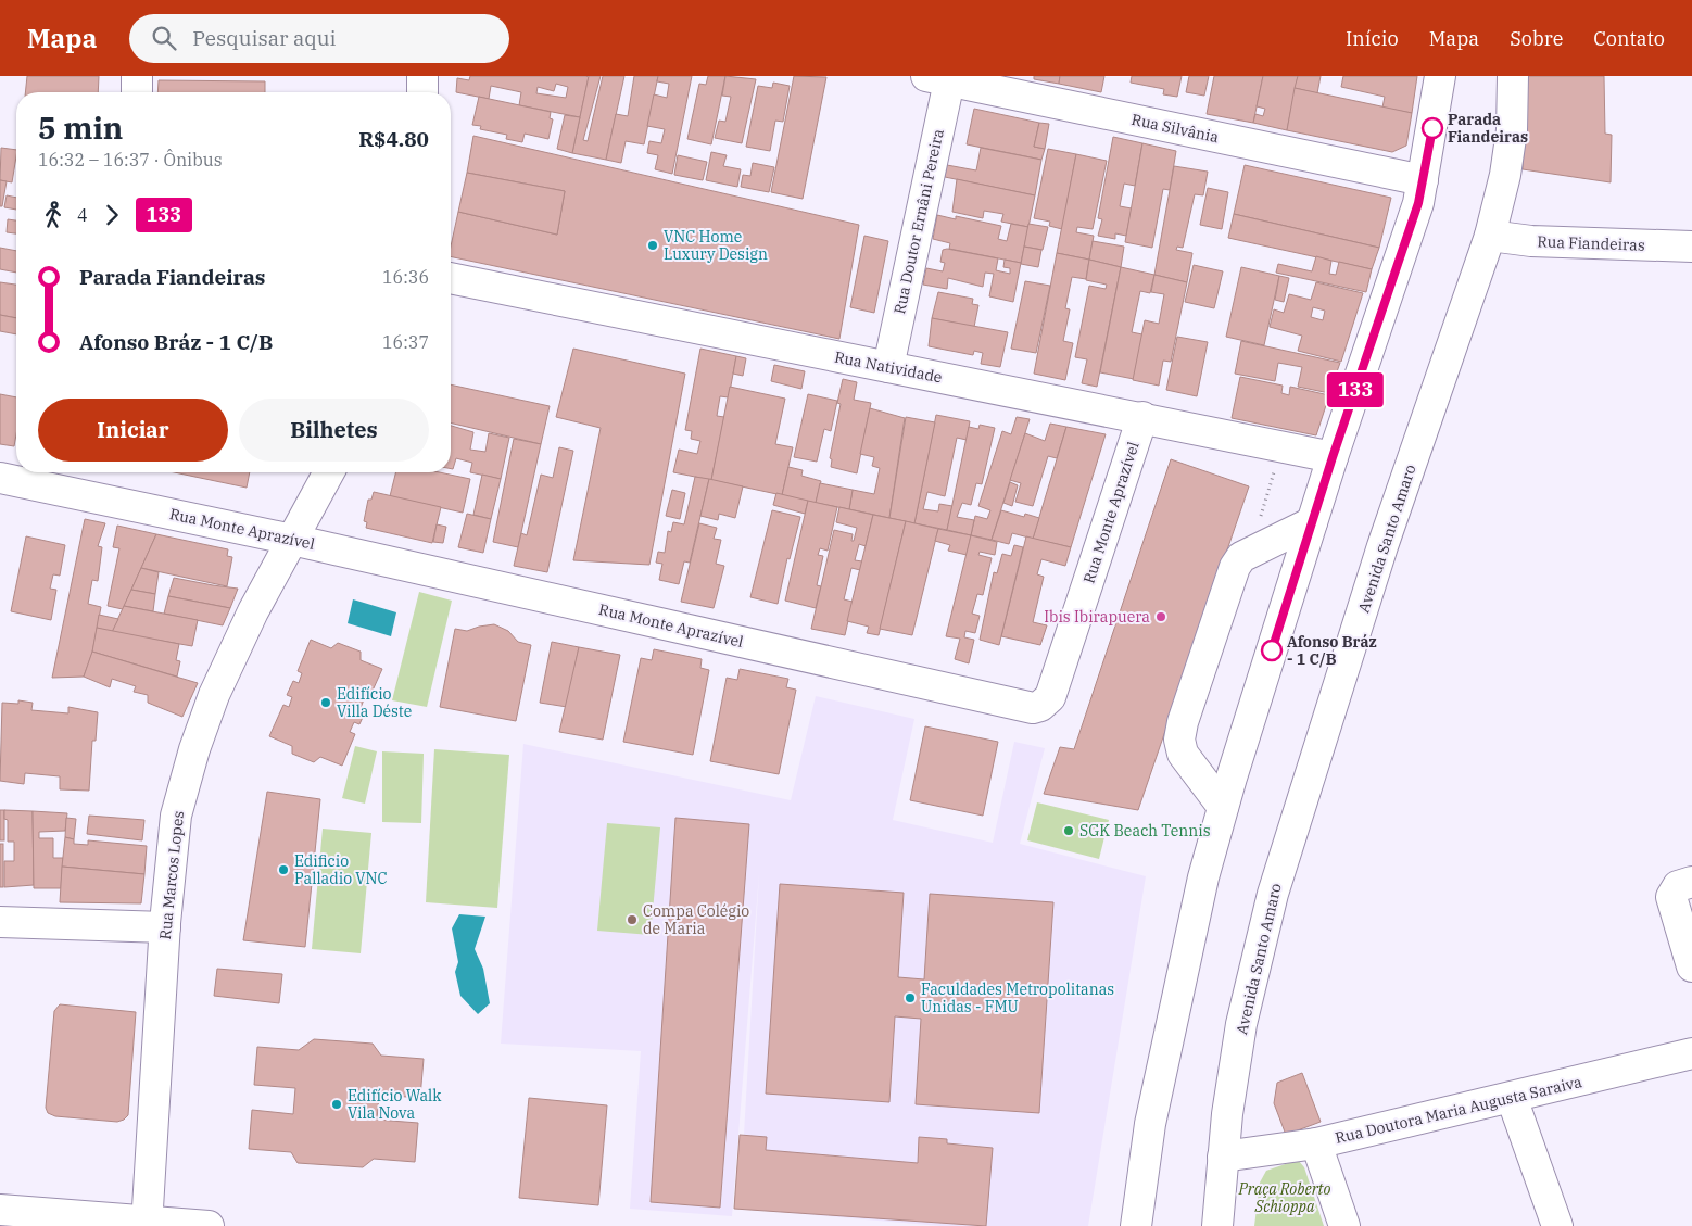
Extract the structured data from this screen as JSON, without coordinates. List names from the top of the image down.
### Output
{
  "streets": {
    "street": [
      "Rua Silvânia",
      "Rua Doutor Ernâni Pereira",
      "Rua Fiandeiras",
      "Rua Natividade",
      "Rua Monte Aprazível",
      "Avenida Santo Amaro",
      "Rua Marcos Lopes",
      "Rua Doutora Maria Augusta Saraiva"
    ]
  },
  "crossings": [
    ["Rua Silvânia", "Rua Doutor Ernâni Pereira"],
    ["Rua Doutor Ernâni Pereira", "Rua Natividade"],
    ["Rua Fiandeiras", "Avenida Santo Amaro"],
    ["Rua Natividade", "Rua Monte Aprazível"],
    ["Rua Monte Aprazível", "Rua Marcos Lopes"],
    ["Avenida Santo Amaro", "Rua Doutora Maria Augusta Saraiva"]
  ],
  "parks": ["Praça Roberto Schioppa"],
  "places": [
    "Parada Fiandeiras",
    "VNC Home Luxury Design",
    "Ibis Ibirapuera",
    "Afonso Bráz - 1 C/B",
    "Edifício Villa Déste",
    "SGK Beach Tennis",
    "Edificio Palladio VNC",
    "Compa Colégio de Maria",
    "Faculdades Metropolitanas Unidas - FMU",
    "Edifício Walk Vila Nova"
  ],
  "lines": ["bus line 133"],
  "page": {
    "header": "Mapa",
    "search": "Pesquisar aqui",
    "nav": [
      "Início",
      "Mapa",
      "Sobre",
      "Contato"
    ],
    "on_map": "133",
    "heading": ["5 min", "16:32 – 16:37 · Ônibus", "R$4.80"],
    "legs": ["4", "133"],
    "list": [
      {
        "name": "Parada Fiandeiras",
        "value": "16:36"
      },
      {
        "name": "Afonso Bráz - 1 C/B",
        "value": "16:37"
      }
    ],
    "buttons": ["Iniciar", "Bilhetes"]
  }
}
